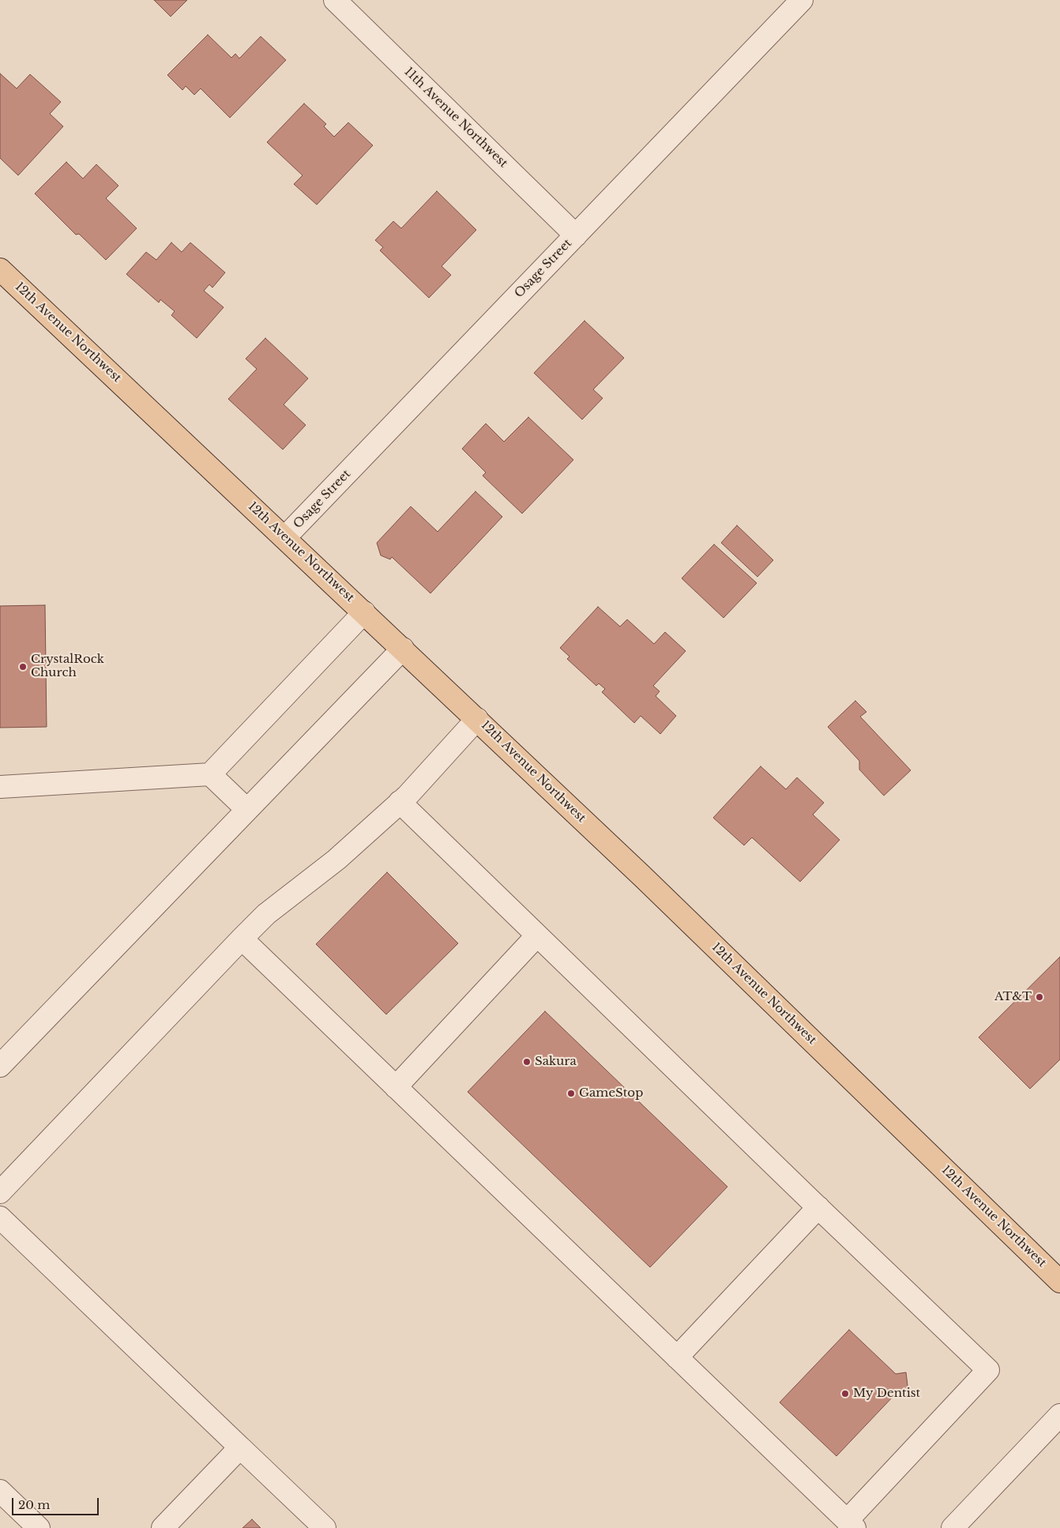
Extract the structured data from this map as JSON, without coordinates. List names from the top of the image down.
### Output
{
  "streets": {
    "main road": ["12th Avenue Northwest"],
    "street": ["11th Avenue Northwest", "Osage Street"]
  },
  "crossings": [
    ["11th Avenue Northwest", "Osage Street"],
    ["Osage Street", "12th Avenue Northwest"]
  ],
  "places": [
    "CrystalRock Church",
    "AT&T",
    "Sakura",
    "GameStop",
    "My Dentist"
  ],
  "scale_bar": "20 m"
}
